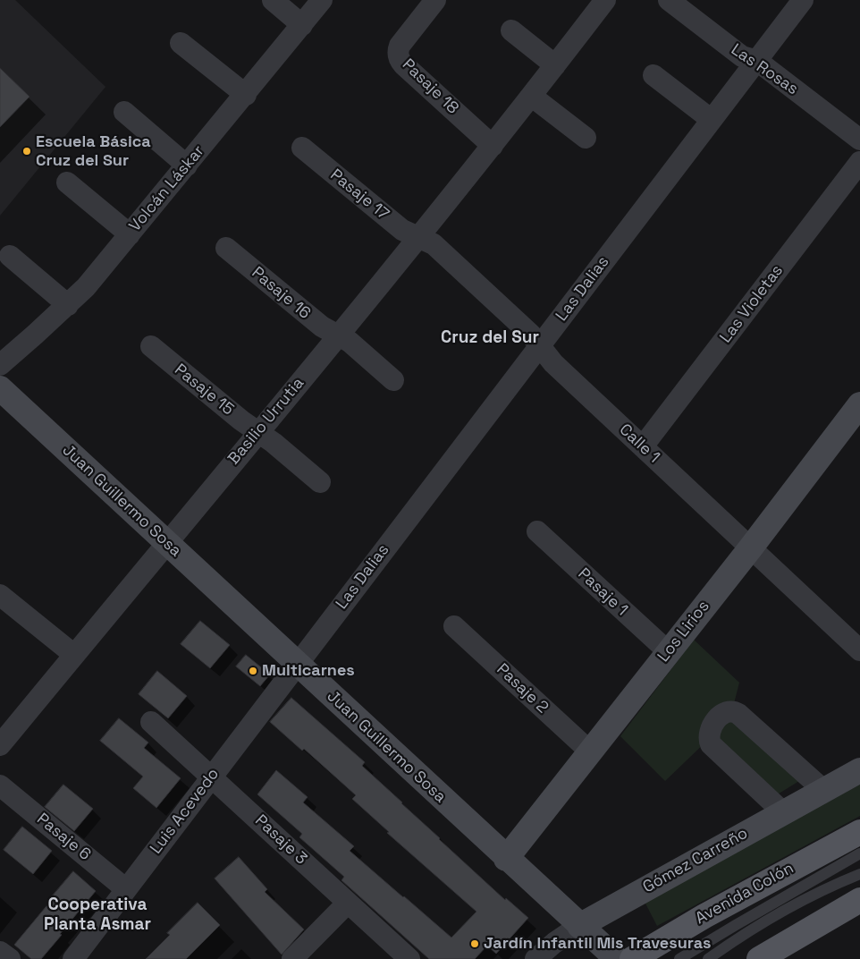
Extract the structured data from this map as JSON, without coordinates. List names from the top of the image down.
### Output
{
  "streets": {
    "main road": ["Avenida Colón"],
    "street": [
      "Las Rosas",
      "Pasaje 18",
      "Volcán Láskar",
      "Pasaje 17",
      "Las Dalias",
      "Pasaje 16",
      "Las Violetas",
      "Pasaje 15",
      "Basilio Urrutia",
      "Calle 1",
      "Juan Guillermo Sosa",
      "Pasaje 1",
      "Los Lirios",
      "Pasaje 2",
      "Luis Acevedo",
      "Pasaje 6",
      "Pasaje 3",
      "Gómez Carreño"
    ]
  },
  "crossings": [
    ["Las Rosas", "Las Dalias"],
    ["Pasaje 18", "Basilio Urrutia"],
    ["Pasaje 17", "Basilio Urrutia"],
    ["Pasaje 17", "Calle 1"],
    ["Las Dalias", "Calle 1"],
    ["Las Dalias", "Juan Guillermo Sosa"],
    ["Las Dalias", "Luis Acevedo"],
    ["Pasaje 16", "Basilio Urrutia"],
    ["Las Violetas", "Calle 1"],
    ["Pasaje 15", "Basilio Urrutia"],
    ["Basilio Urrutia", "Calle 1"],
    ["Basilio Urrutia", "Juan Guillermo Sosa"],
    ["Calle 1", "Los Lirios"],
    ["Juan Guillermo Sosa", "Los Lirios"],
    ["Juan Guillermo Sosa", "Luis Acevedo"],
    ["Juan Guillermo Sosa", "Gómez Carreño"],
    ["Pasaje 1", "Los Lirios"],
    ["Los Lirios", "Pasaje 2"],
    ["Luis Acevedo", "Pasaje 6"],
    ["Luis Acevedo", "Pasaje 3"]
  ],
  "districts": ["Cruz del Sur", "Cooperativa Planta Asmar"],
  "places": ["Escuela Básica Cruz del Sur", "Multicarnes", "Jardín Infantil Mis Travesuras"]
}
